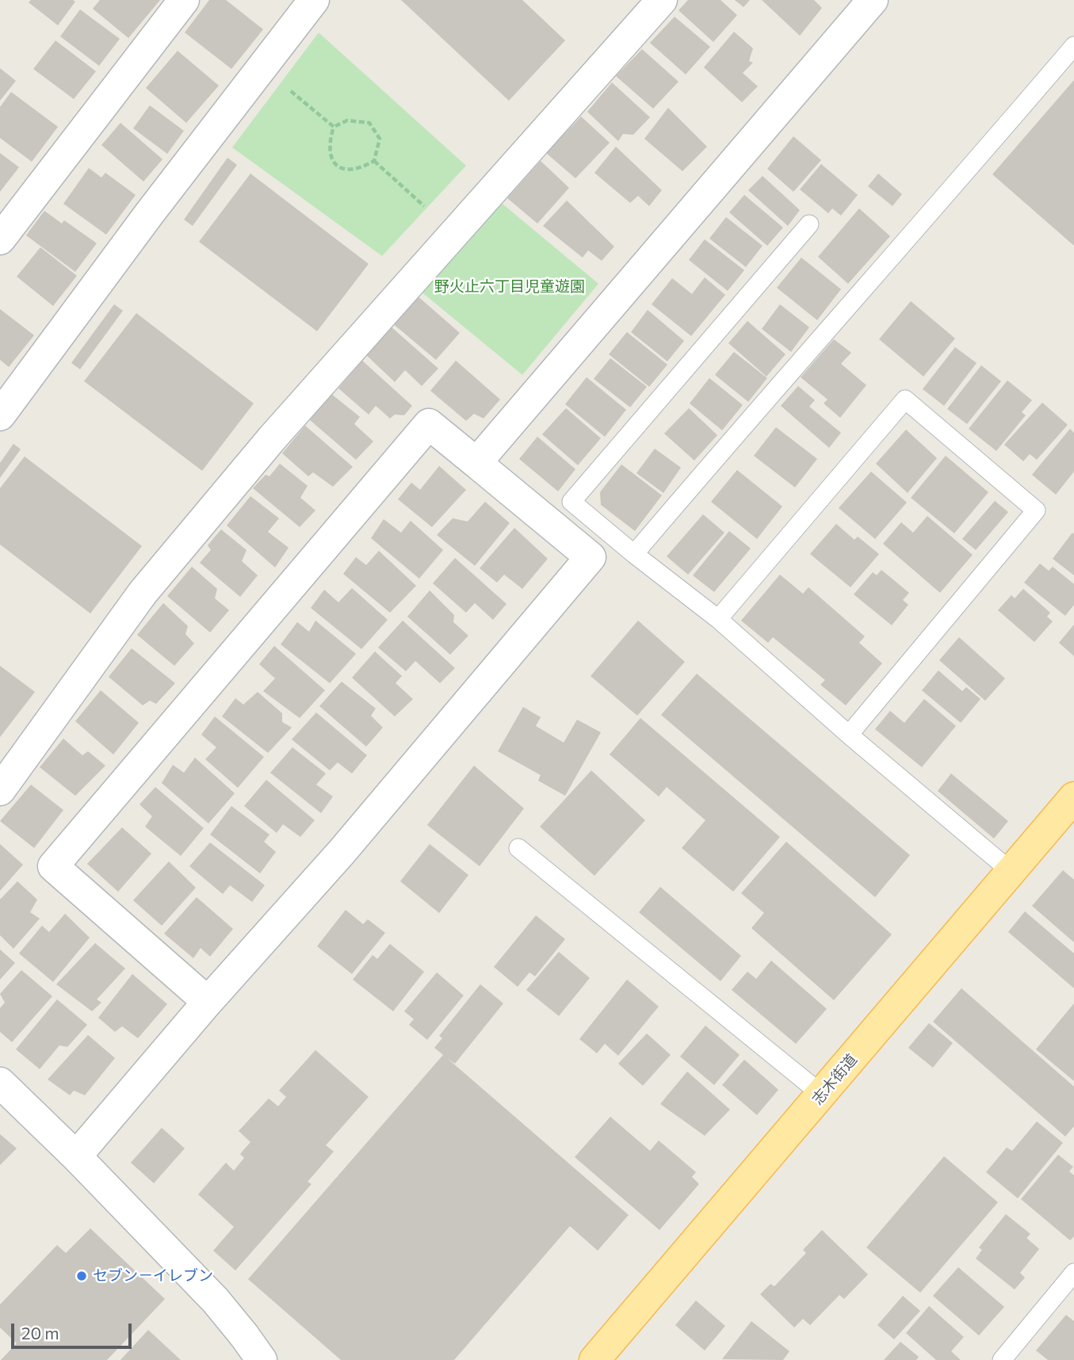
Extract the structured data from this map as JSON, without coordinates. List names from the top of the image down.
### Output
{
  "streets": {
    "main road": ["志木街道"]
  },
  "parks": ["野火止六丁目児童遊園"],
  "places": ["セブン－イレブン"],
  "scale_bar": "20 m"
}
